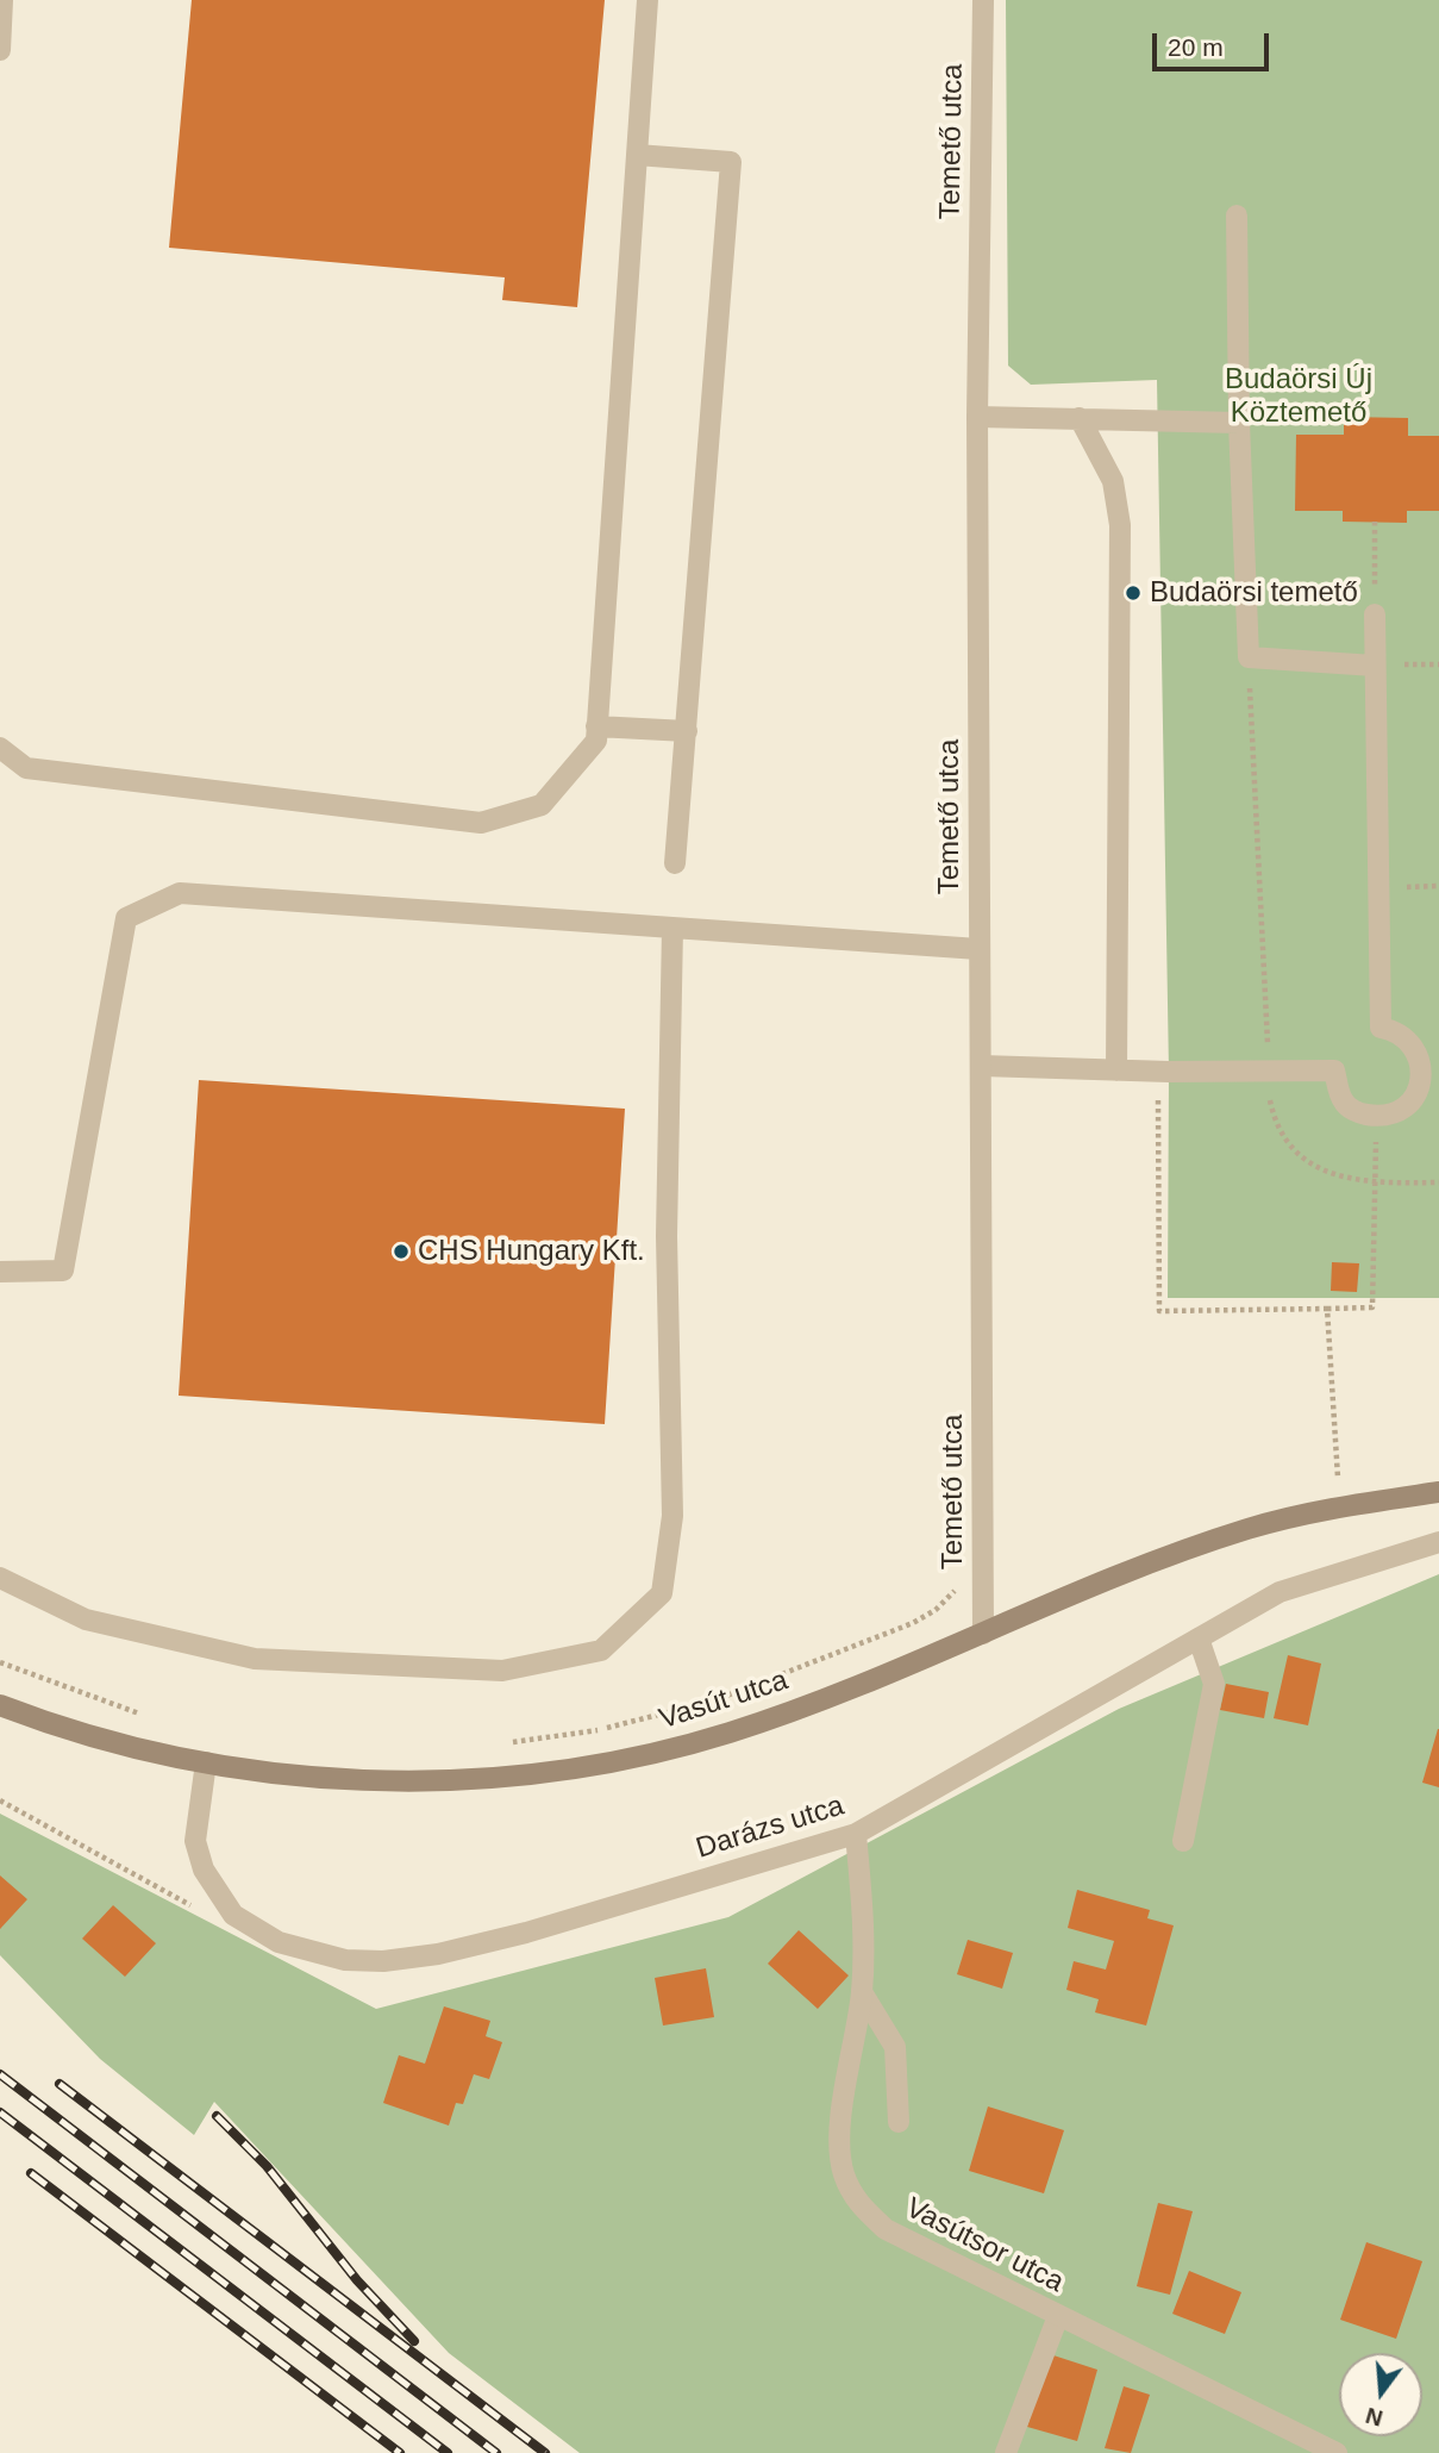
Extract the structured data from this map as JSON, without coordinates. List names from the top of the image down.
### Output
{
  "streets": {
    "street": [
      "Temető utca",
      "Vasút utca",
      "Darázs utca",
      "Vasútsor utca"
    ]
  },
  "crossings": [
    ["Temető utca", "Vasút utca"],
    ["Vasút utca", "Darázs utca"],
    ["Darázs utca", "Vasútsor utca"]
  ],
  "parks": ["Budaörsi Új Köztemető"],
  "places": ["Budaörsi temető", "CHS Hungary Kft."],
  "scale_bar": "20 m",
  "north": "bottom"
}
